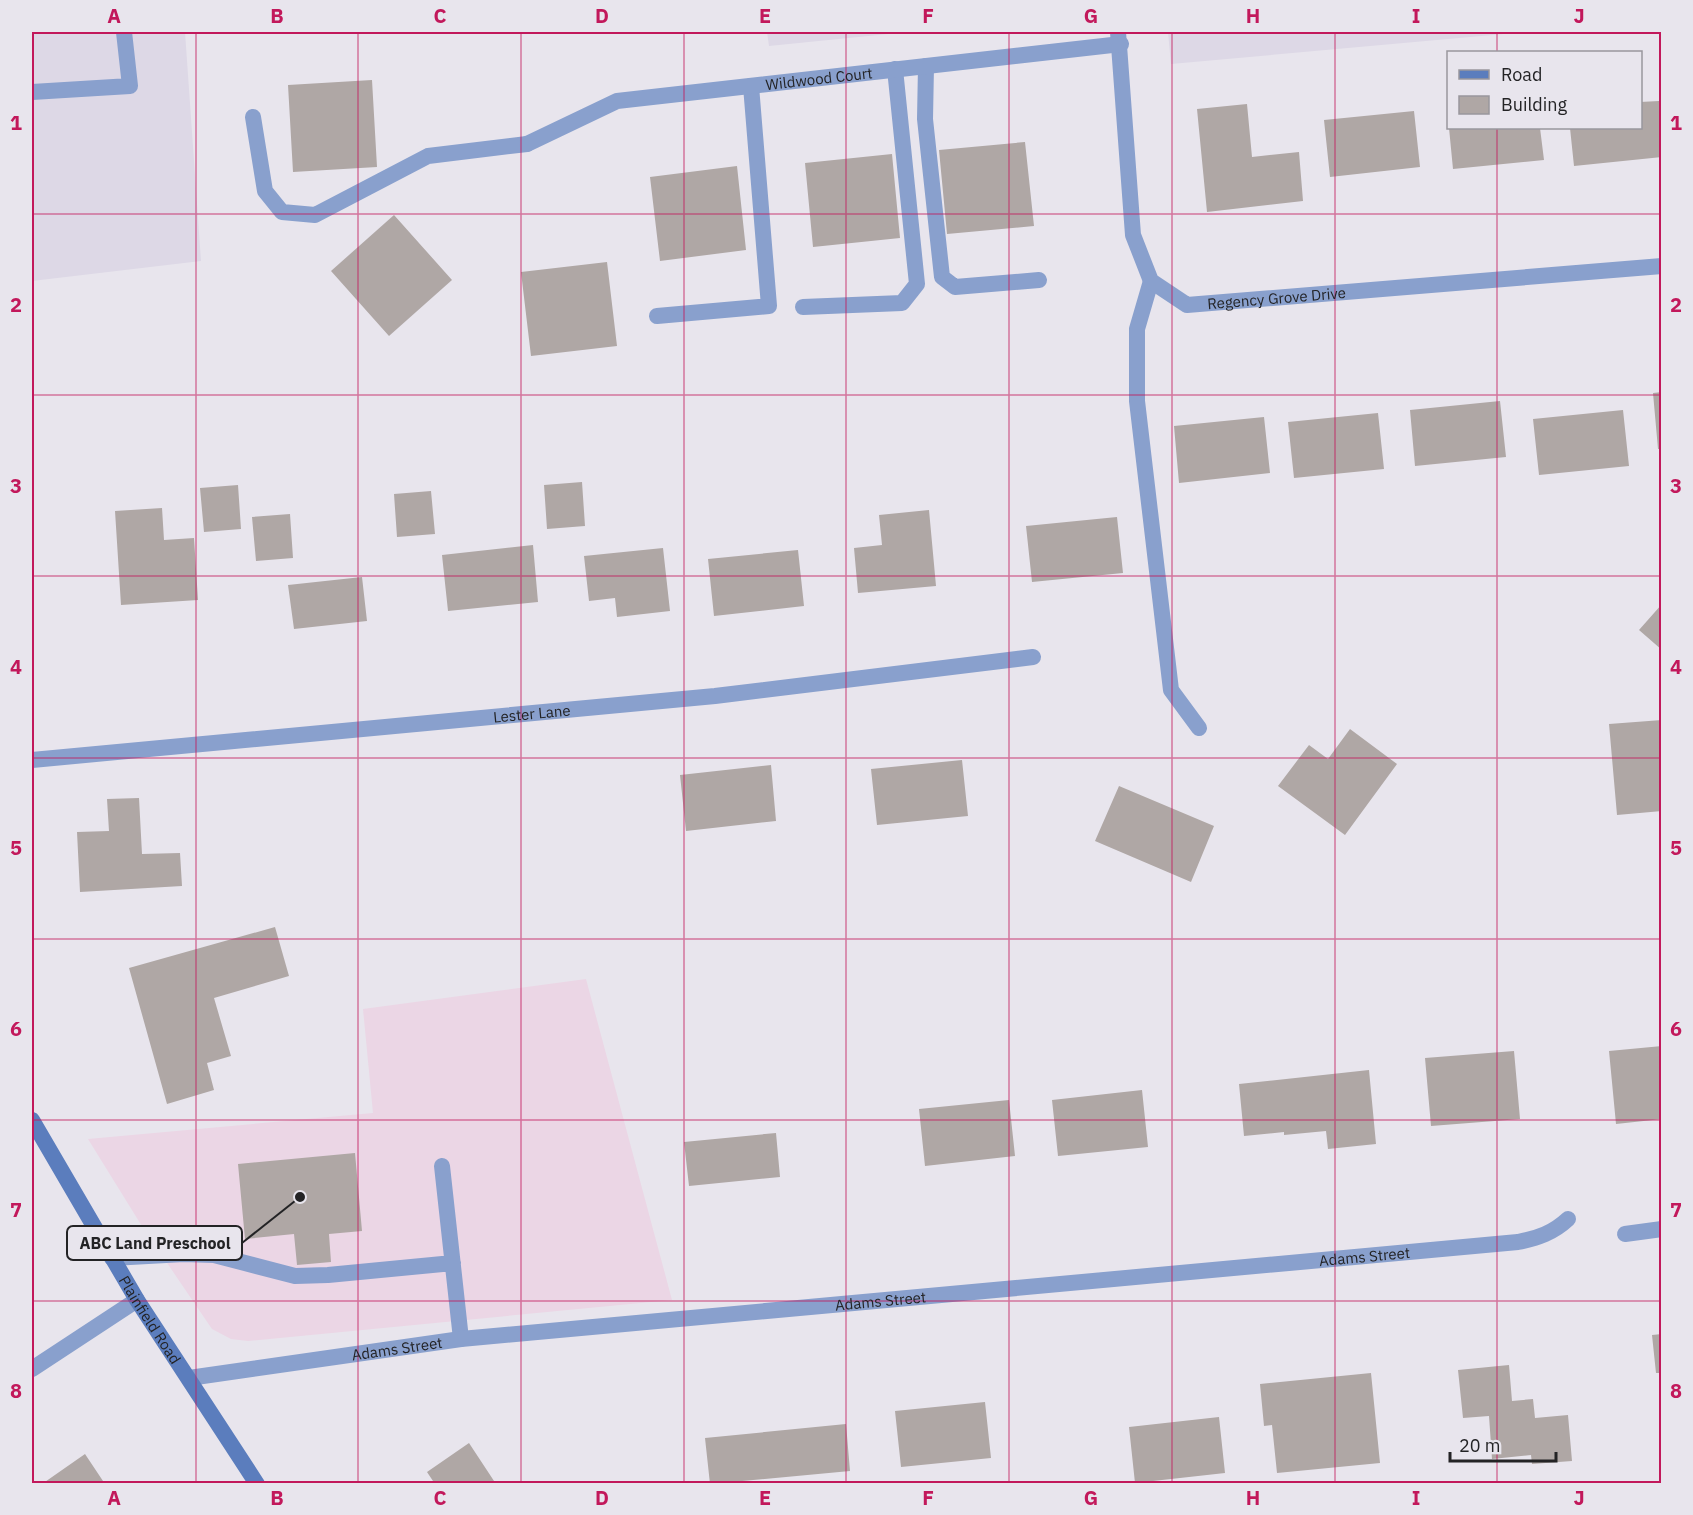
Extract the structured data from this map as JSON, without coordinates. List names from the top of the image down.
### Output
{
  "streets": {
    "main road": ["Plainfield Road"],
    "street": [
      "Wildwood Court",
      "Regency Grove Drive",
      "Lester Lane",
      "Adams Street"
    ]
  },
  "crossings": [
    ["Adams Street", "Plainfield Road"]
  ],
  "places": ["ABC Land Preschool"],
  "legend": ["Road", "Building"],
  "scale_bar": "20 m",
  "grid": {
    "columns": [
      "A",
      "B",
      "C",
      "D",
      "E",
      "F",
      "G",
      "H",
      "I",
      "J"
    ],
    "rows": [
      "1",
      "2",
      "3",
      "4",
      "5",
      "6",
      "7",
      "8"
    ]
  }
}
